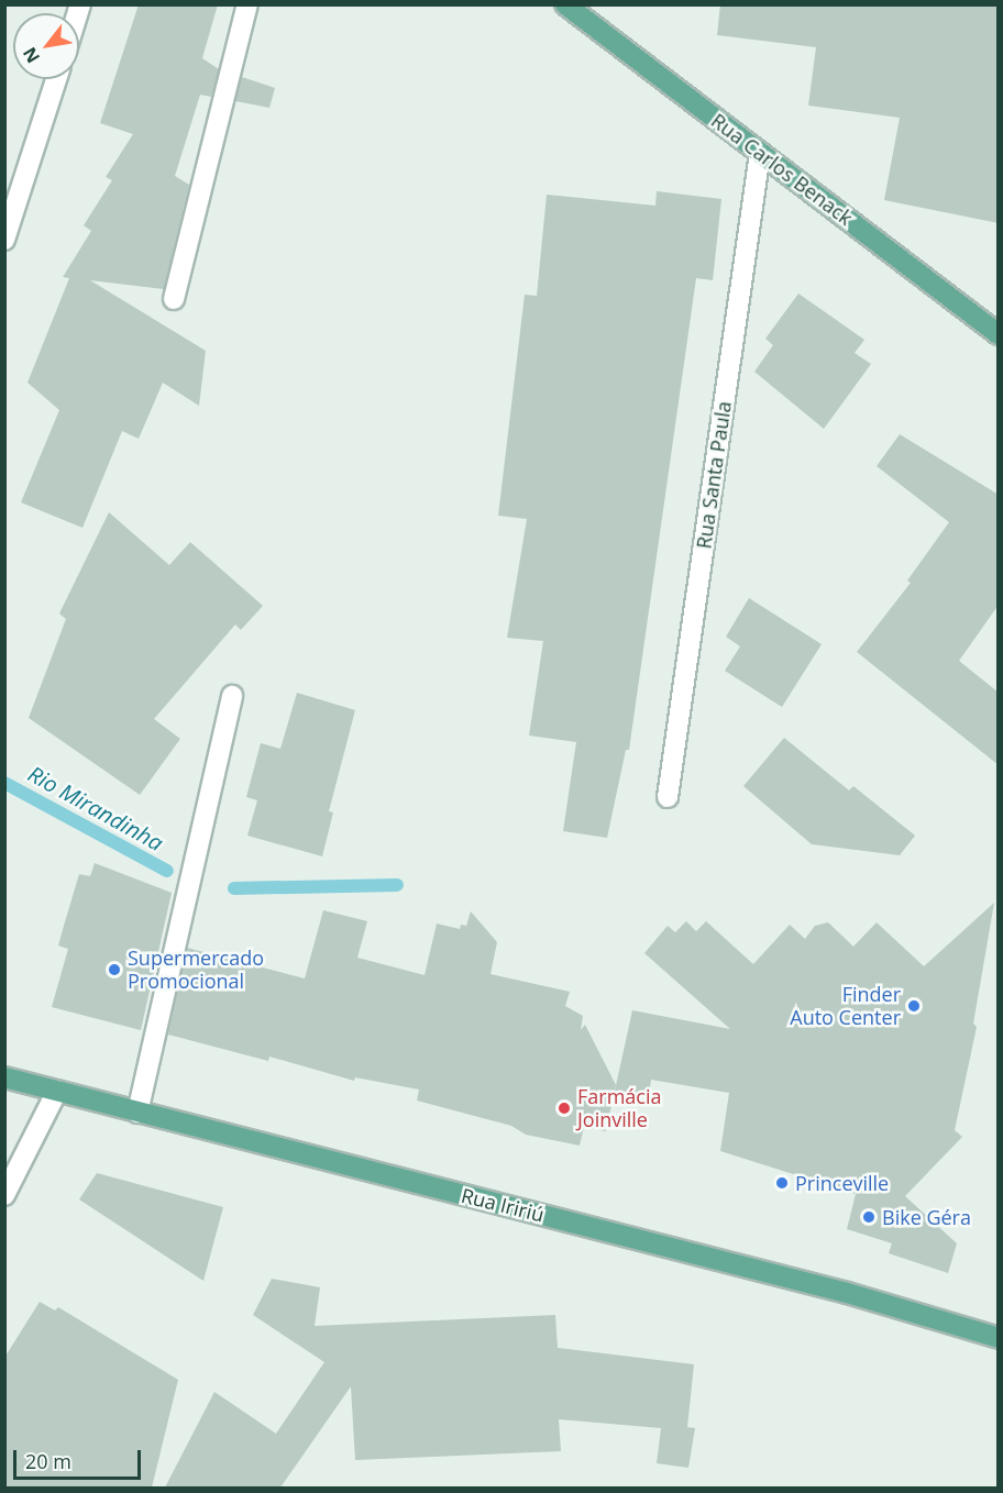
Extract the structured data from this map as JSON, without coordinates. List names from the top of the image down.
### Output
{
  "streets": {
    "main road": ["Rua Carlos Benack", "Rua Iririú"],
    "street": ["Rua Santa Paula"]
  },
  "crossings": [
    ["Rua Carlos Benack", "Rua Santa Paula"]
  ],
  "water": ["Rio Mirandinha"],
  "places": [
    "Supermercado Promocional",
    "Finder Auto Center",
    "Farmácia Joinville",
    "Princeville",
    "Bike Géra"
  ],
  "scale_bar": "20 m",
  "north": "bottom left"
}
